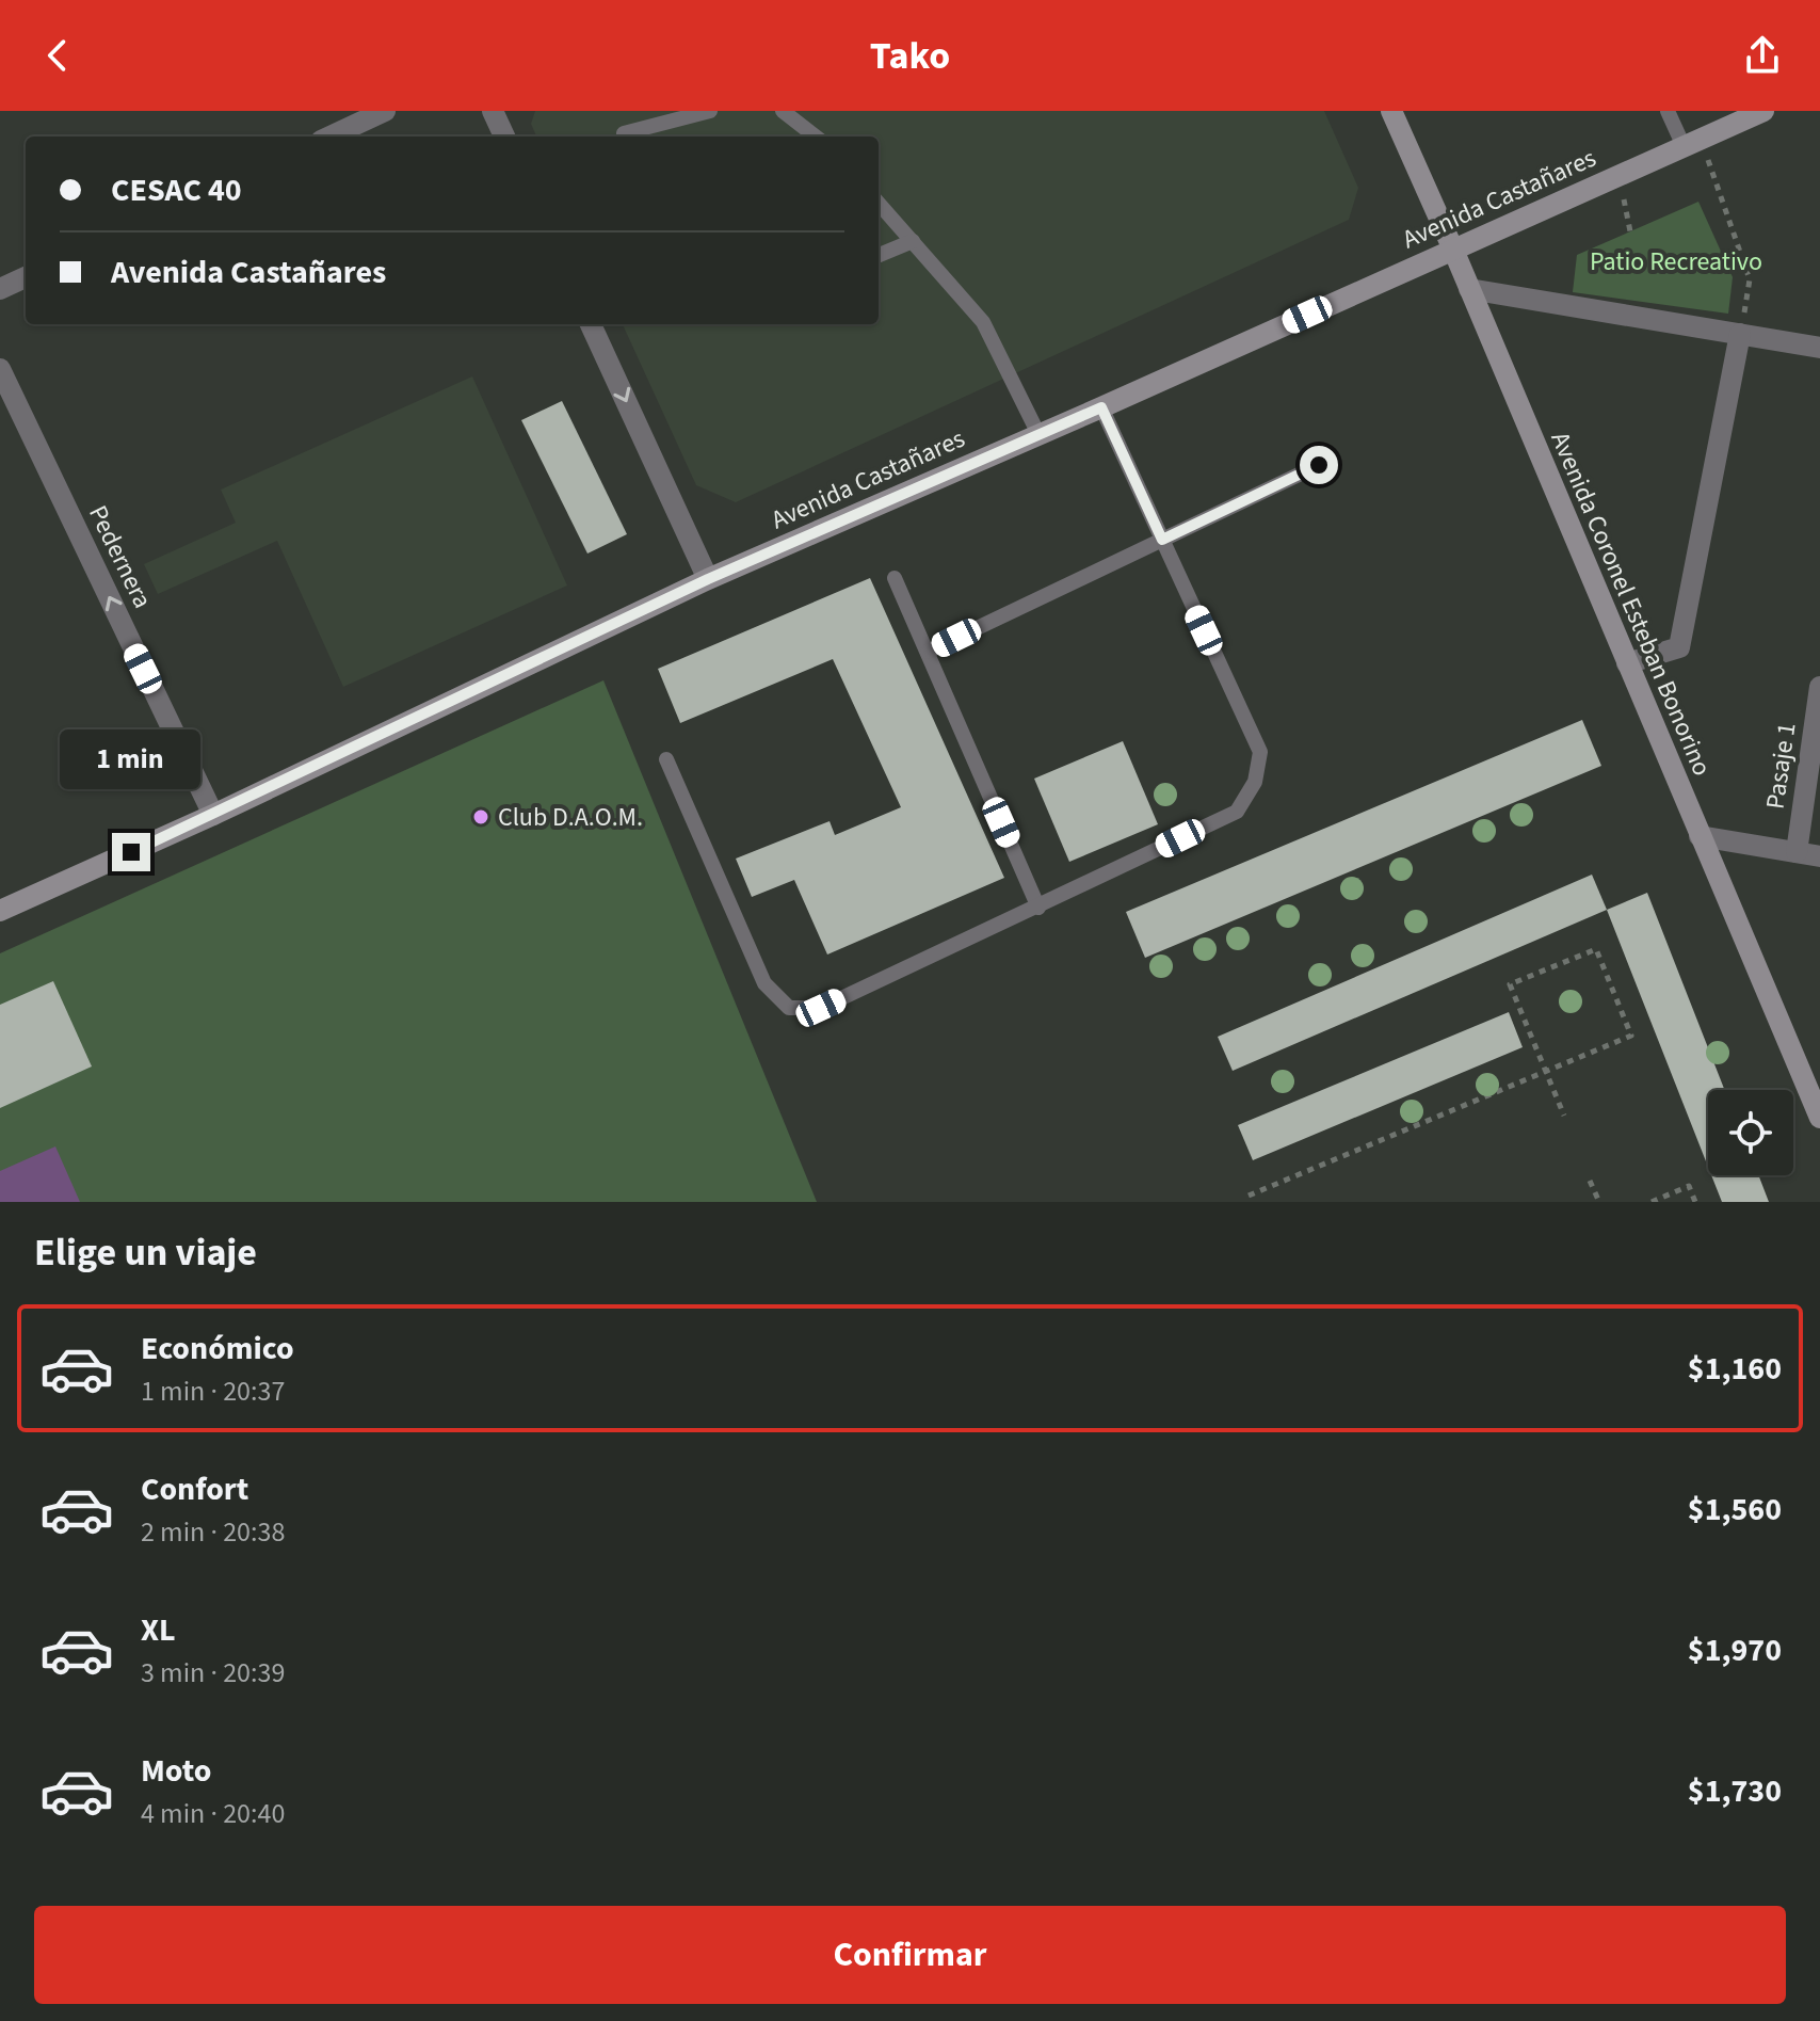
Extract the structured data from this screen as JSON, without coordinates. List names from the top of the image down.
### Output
{
  "streets": {
    "main road": ["Avenida Castañares", "Avenida Coronel Esteban Bonorino"],
    "street": ["Pedernera", "Pasaje 1"]
  },
  "crossings": [
    ["Avenida Castañares", "Pedernera"],
    ["Avenida Castañares", "Avenida Coronel Esteban Bonorino"]
  ],
  "one_way": ["Pedernera"],
  "parks": ["Patio Recreativo"],
  "places": ["Club D.A.O.M."],
  "page": {
    "header": "Tako",
    "banner": ["CESAC 40", "Avenida Castañares"],
    "bubble": "1 min",
    "heading": "Elige un viaje",
    "list": [
      {
        "name": "Económico",
        "note": "1 min · 20:37",
        "value": "$1,160"
      },
      {
        "name": "Confort",
        "note": "2 min · 20:38",
        "value": "$1,560"
      },
      {
        "name": "XL",
        "note": "3 min · 20:39",
        "value": "$1,970"
      },
      {
        "name": "Moto",
        "note": "4 min · 20:40",
        "value": "$1,730"
      }
    ],
    "buttons": "Confirmar"
  }
}
